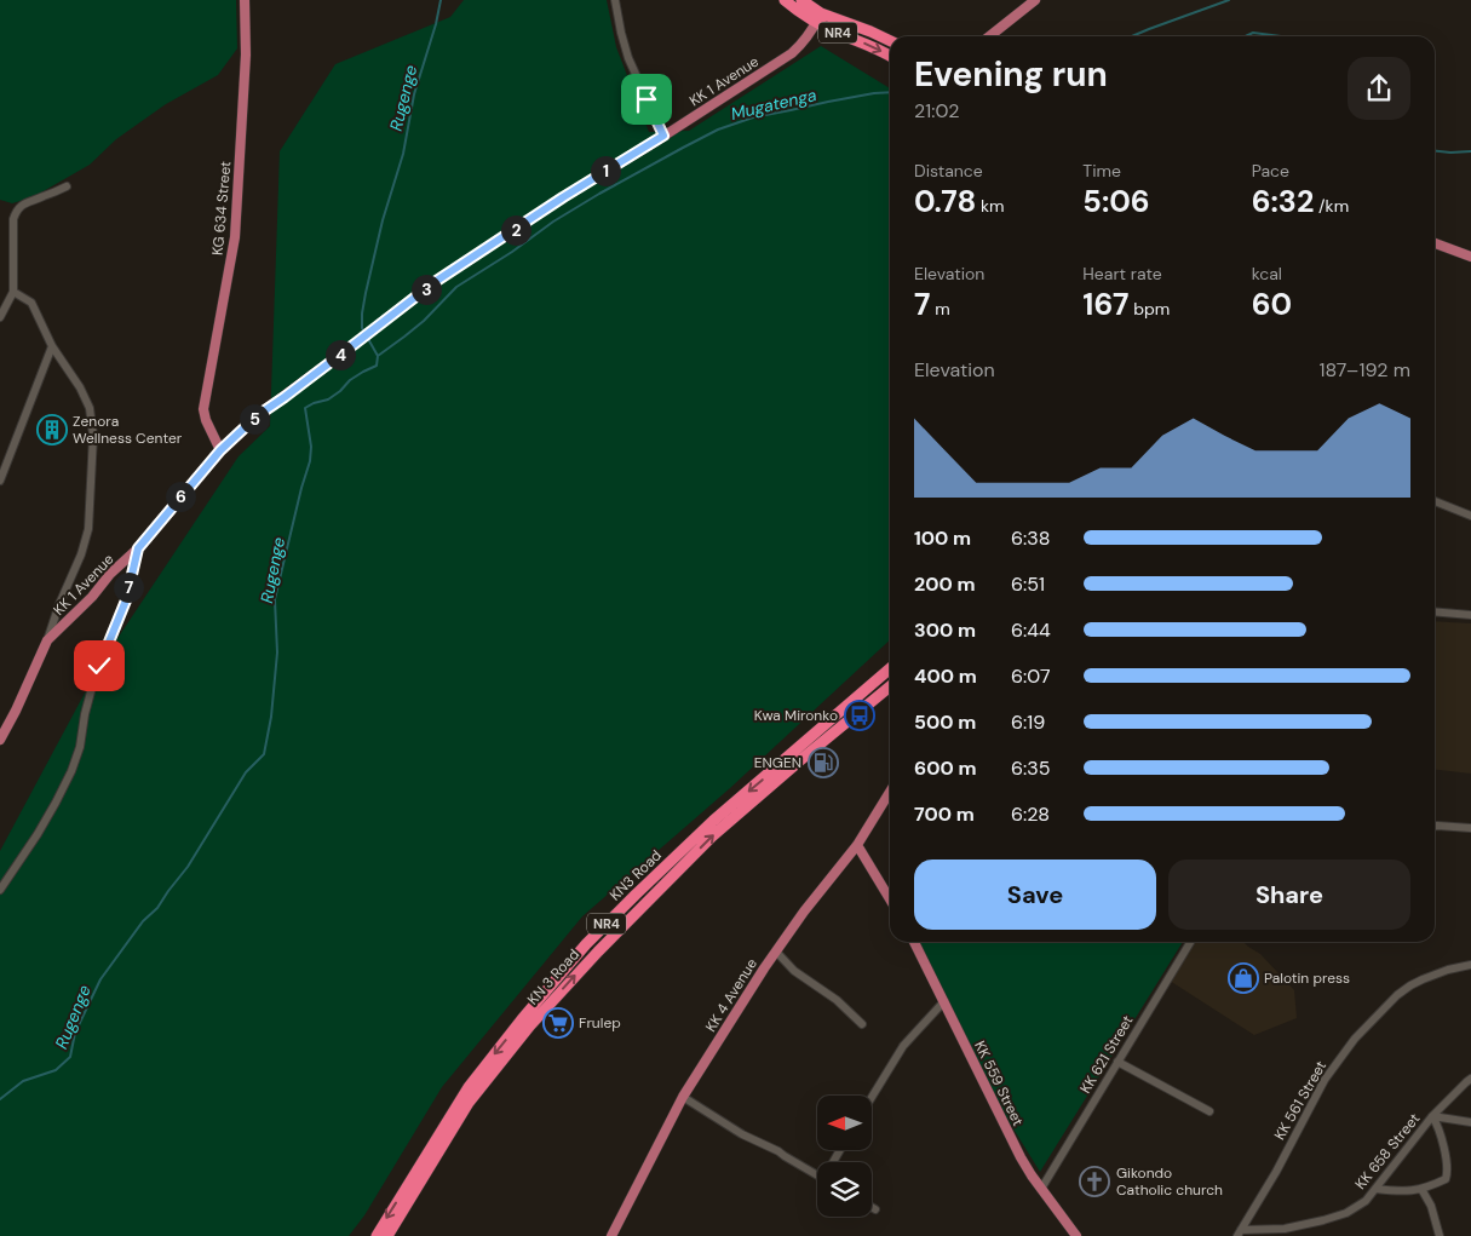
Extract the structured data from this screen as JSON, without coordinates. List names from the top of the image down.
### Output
{
  "streets": {
    "highway": ["NR4", "KN3 Road", "KN 3 Road"],
    "main road": [
      "KK 1 Avenue",
      "KG 634 Street",
      "KK 4 Avenue",
      "KK 559 Street"
    ],
    "street": ["KK 621 Street", "KK 561 Street", "KK 658 Street"]
  },
  "crossings": [
    ["NR4", "KK 1 Avenue"],
    ["KK 1 Avenue", "KG 634 Street"],
    ["KN3 Road", "KN 3 Road"],
    ["KK 621 Street", "KK 559 Street"],
    ["KK 561 Street", "KK 658 Street"]
  ],
  "one_way": ["KN3 Road", "KN 3 Road"],
  "water": ["Rugenge", "Mugatenga"],
  "places": {
    "building": ["Zenora Wellness Center"],
    "bus stop": ["Kwa Mironko"],
    "fuel station": ["ENGEN"],
    "shop": ["Palotin press"],
    "supermarket": ["Frulep"],
    "church": ["Gikondo Catholic church"]
  },
  "north": "left",
  "page": {
    "heading": ["Evening run", "21:02"],
    "stats": [
      ["Distance", "0.78 km"],
      ["Time", "5:06"],
      ["Pace", "6:32 /km"],
      ["Elevation", "7 m"],
      ["Heart rate", "167 bpm"],
      ["kcal", "60"]
    ],
    "pins": [
      "1",
      "2",
      "3",
      "4",
      "5",
      "6",
      "7"
    ],
    "chart": ["Elevation", "187–192 m"],
    "list": [
      {
        "name": "100 m",
        "note": "6:38"
      },
      {
        "name": "200 m",
        "note": "6:51"
      },
      {
        "name": "300 m",
        "note": "6:44"
      },
      {
        "name": "400 m",
        "note": "6:07"
      },
      {
        "name": "500 m",
        "note": "6:19"
      },
      {
        "name": "600 m",
        "note": "6:35"
      },
      {
        "name": "700 m",
        "note": "6:28"
      }
    ],
    "buttons": ["Save", "Share"]
  }
}
